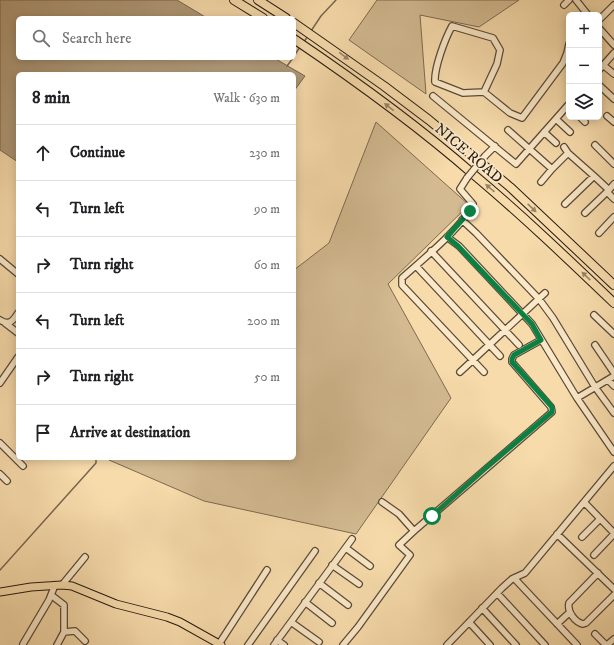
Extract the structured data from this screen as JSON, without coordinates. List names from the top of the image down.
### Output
{
  "streets": {
    "highway": ["NICE ROAD"]
  },
  "page": {
    "map_buttons": ["+", "−"],
    "search": "Search here",
    "heading": ["8 min", "Walk · 630 m"],
    "list": [
      ["Continue", "230 m"],
      ["Turn left", "90 m"],
      ["Turn right", "60 m"],
      ["Turn left", "200 m"],
      ["Turn right", "50 m"],
      "Arrive at destination"
    ]
  }
}
